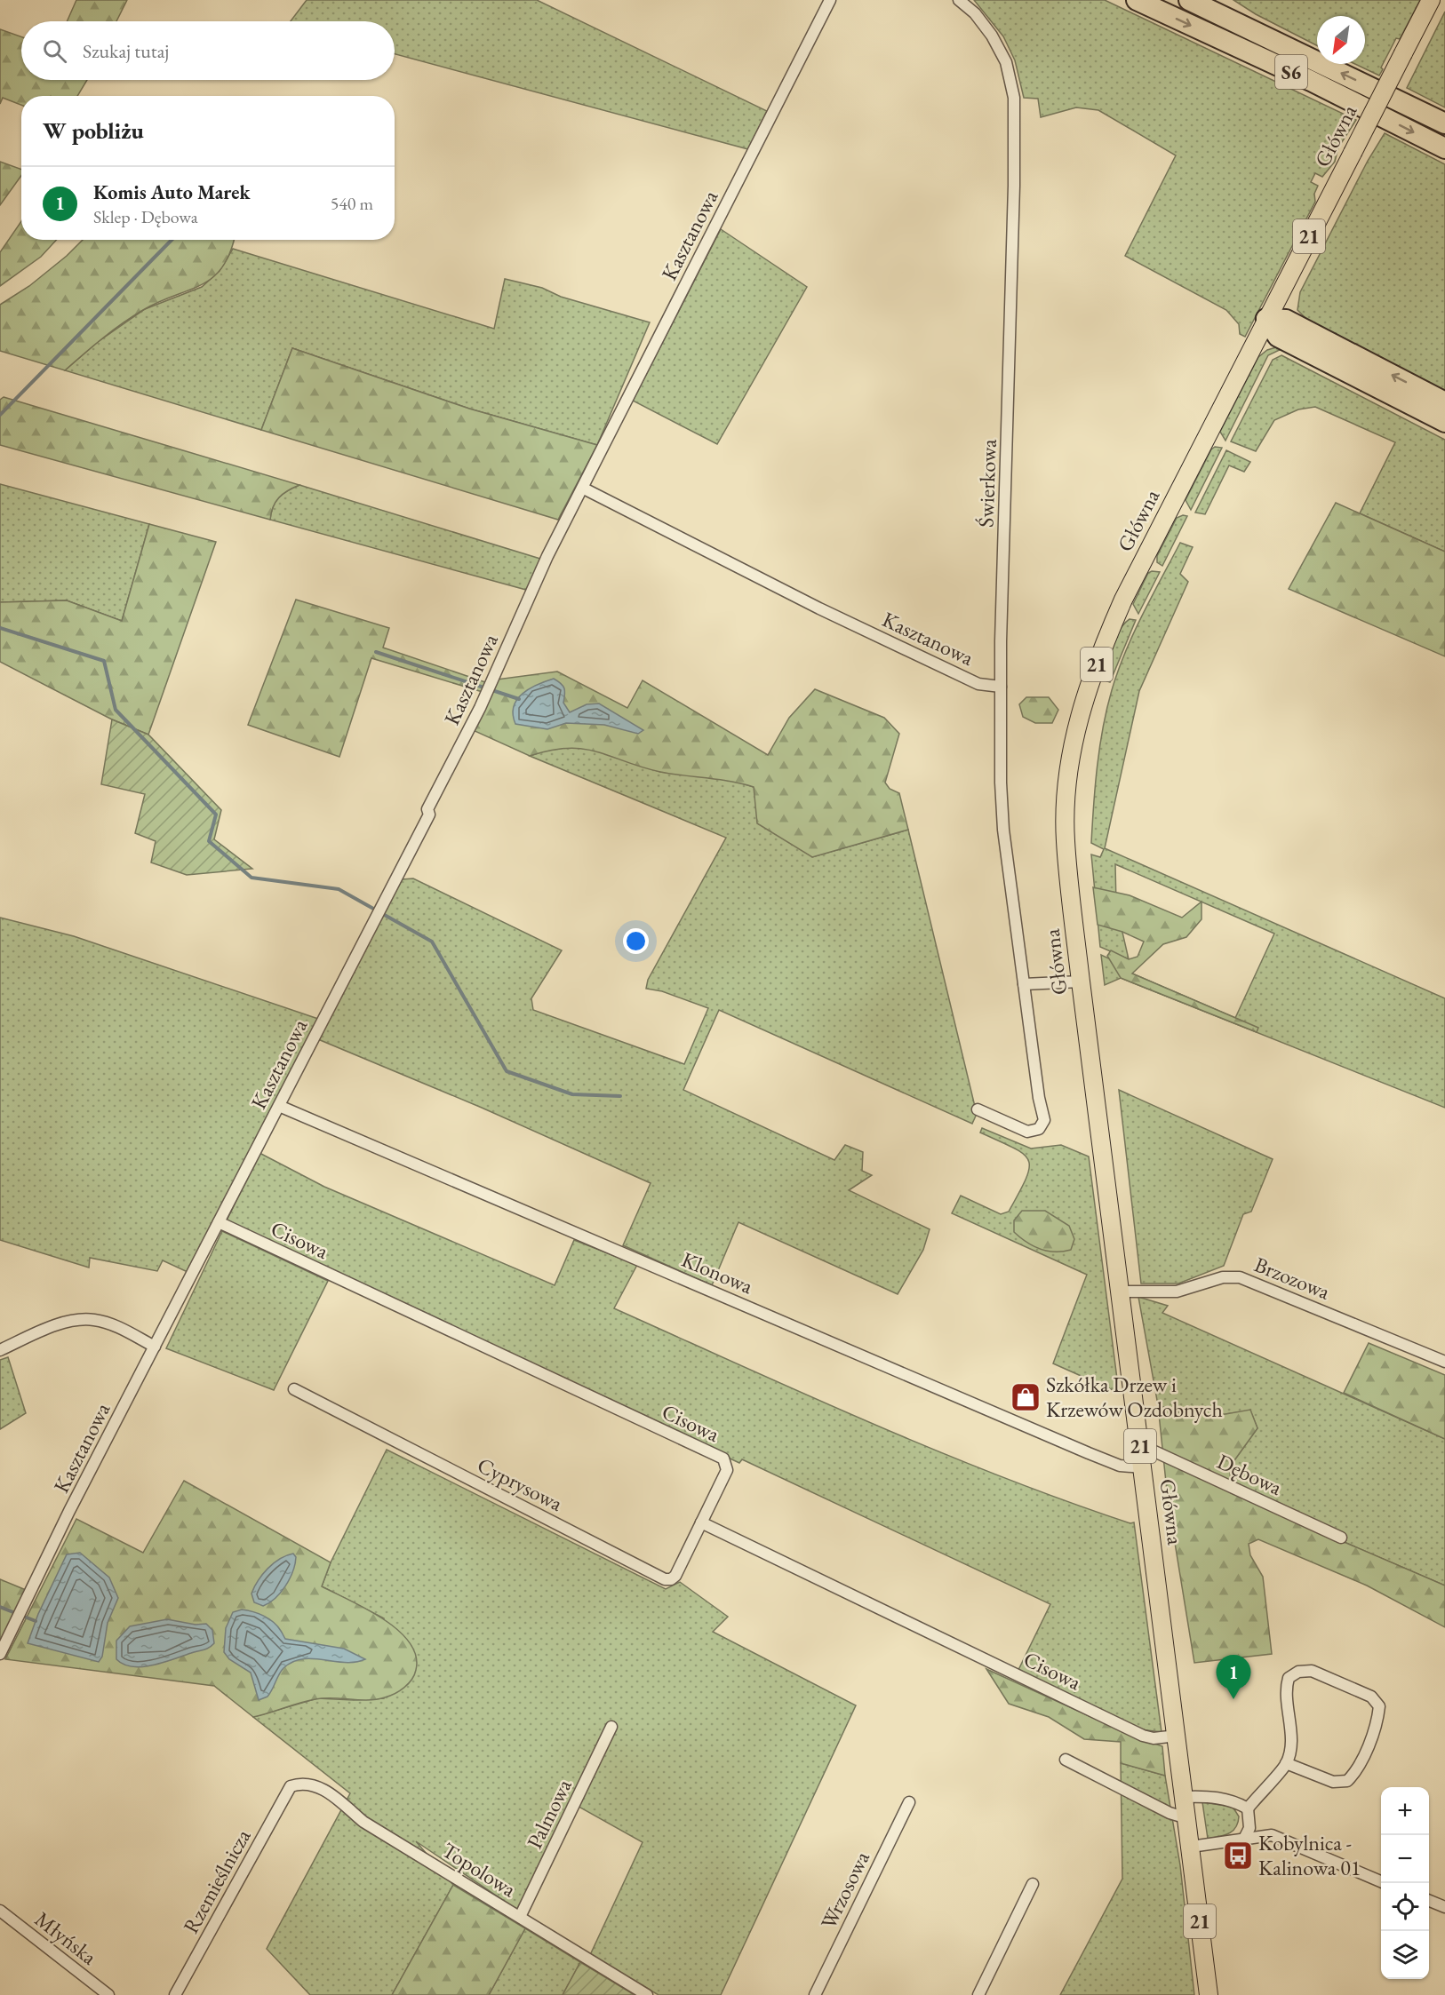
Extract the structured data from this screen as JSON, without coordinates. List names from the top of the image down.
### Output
{
  "streets": {
    "highway": ["S6"],
    "main road": ["Główna", "21"],
    "street": [
      "Kasztanowa",
      "Świerkowa",
      "Cisowa",
      "Klonowa",
      "Brzozowa",
      "Dębowa",
      "Cyprysowa",
      "Palmowa",
      "Topolowa",
      "Rzemieślnicza",
      "Wrzosowa",
      "Młyńska"
    ]
  },
  "crossings": [
    ["Główna", "Cisowa"],
    ["Główna", "Klonowa"],
    ["Główna", "Brzozowa"],
    ["Główna", "Dębowa"],
    ["Kasztanowa", "Świerkowa"],
    ["Kasztanowa", "Cisowa"],
    ["Kasztanowa", "Klonowa"],
    ["Cisowa", "Cyprysowa"],
    ["Klonowa", "Dębowa"],
    ["Palmowa", "Topolowa"],
    ["Topolowa", "Rzemieślnicza"]
  ],
  "places": {
    "shop": ["Szkółka Drzew i Krzewów Ozdobnych"],
    "bus stop": ["Kobylnica - Kalinowa 01"]
  },
  "north": "bottom left",
  "page": {
    "search": "Szukaj tutaj",
    "heading": "W pobliżu",
    "list": [
      {
        "mark": "1",
        "name": "Komis Auto Marek",
        "note": "Sklep · Dębowa",
        "value": "540 m"
      }
    ],
    "pins": "1",
    "map_buttons": ["+", "−"]
  }
}
